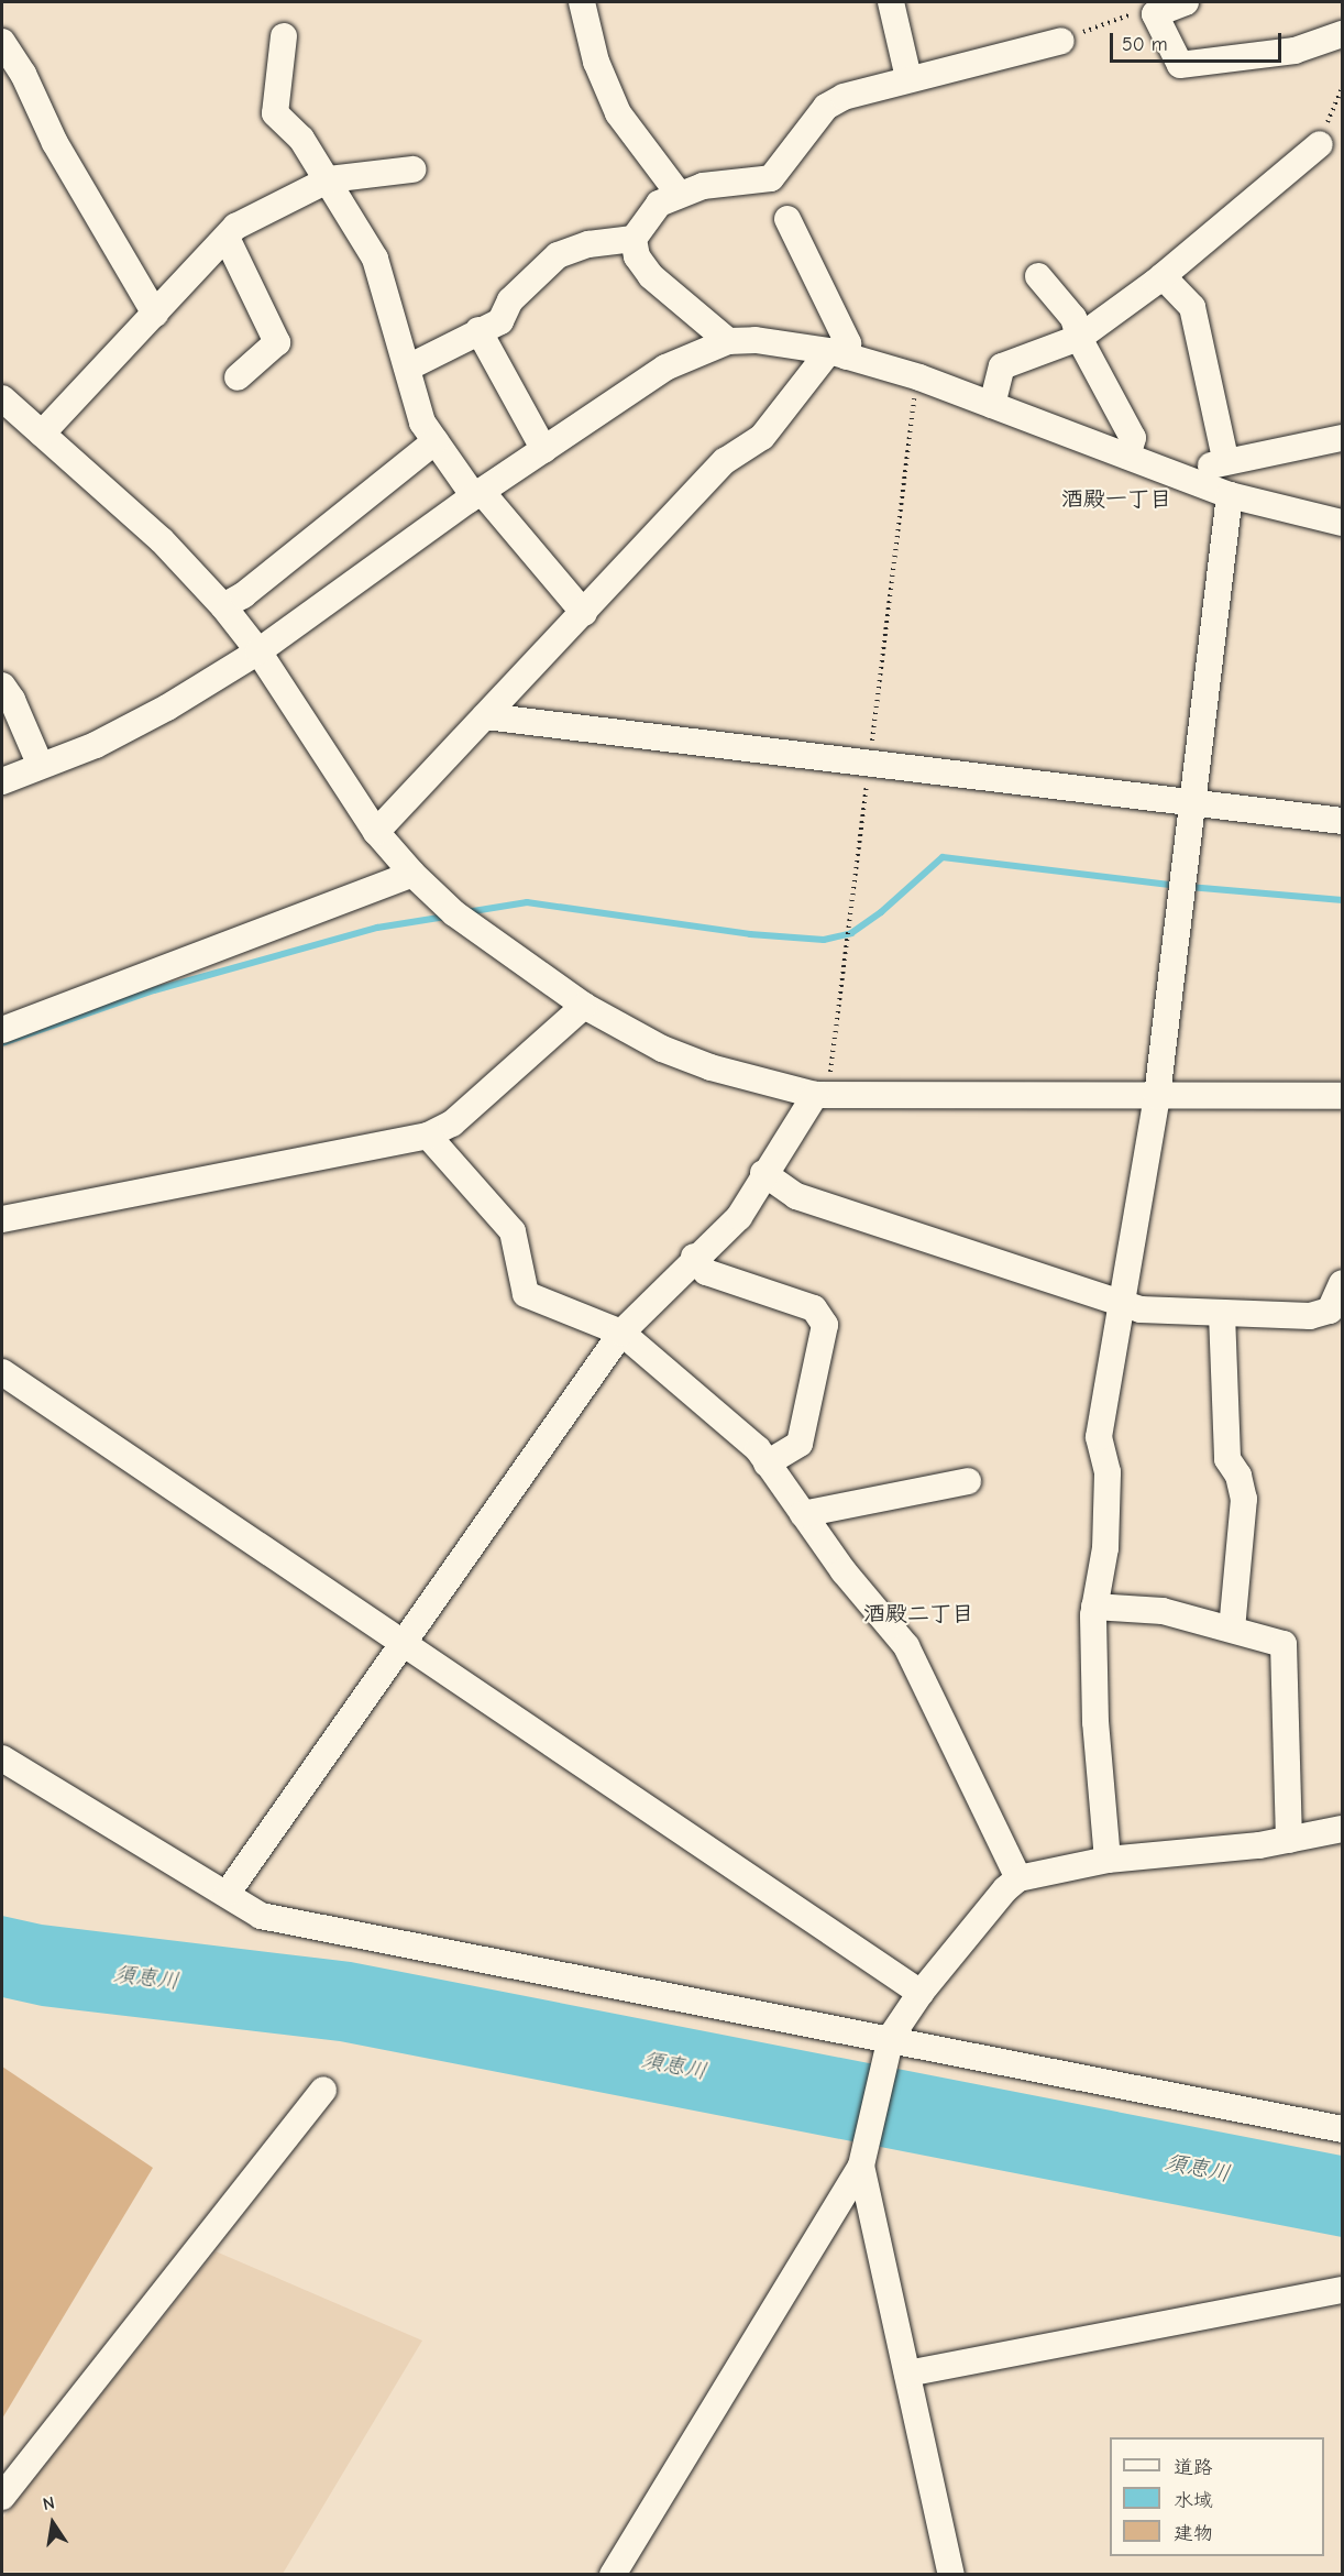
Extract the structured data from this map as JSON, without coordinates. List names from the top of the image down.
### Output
{
  "districts": ["酒殿一丁目", "酒殿二丁目"],
  "water": ["須恵川"],
  "legend": ["道路", "水域", "建物"],
  "scale_bar": "50 m",
  "north": "top"
}
